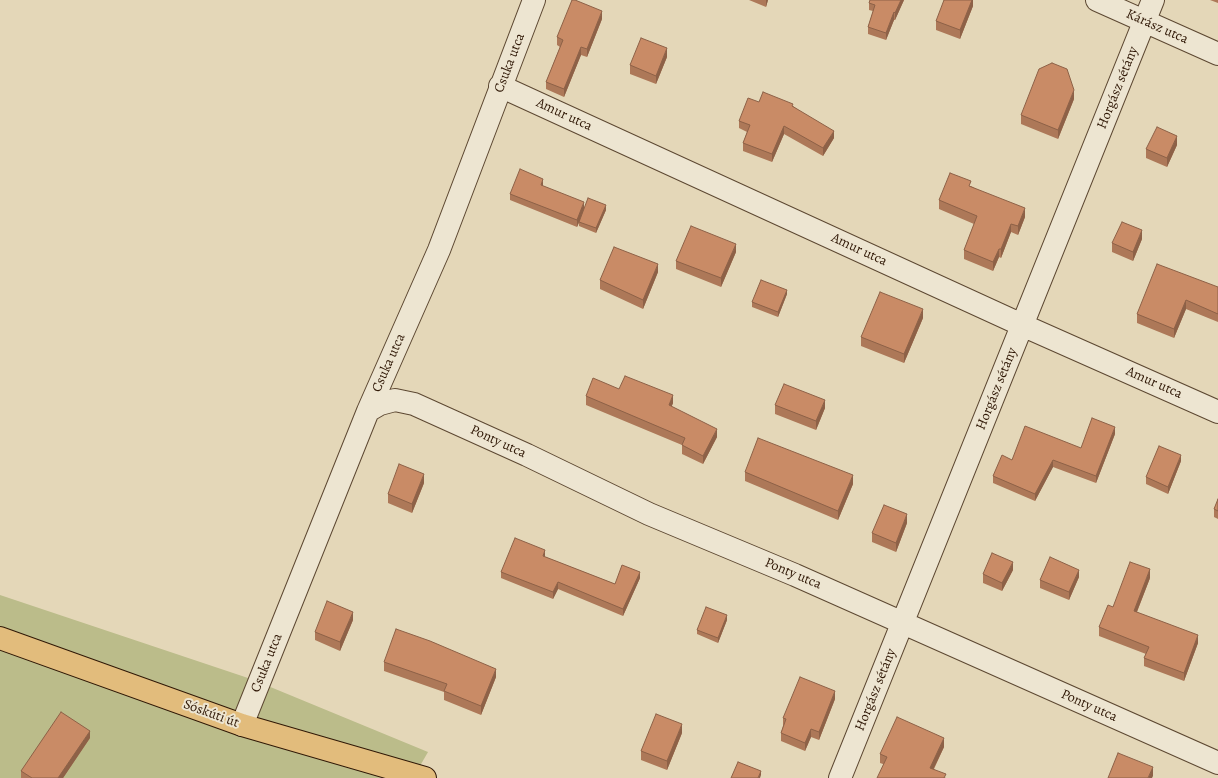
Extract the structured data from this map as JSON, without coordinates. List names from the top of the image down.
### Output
{
  "streets": {
    "main road": ["Sóskúti út"],
    "street": [
      "Kárász utca",
      "Csuka utca",
      "Horgász sétány",
      "Amur utca",
      "Ponty utca"
    ]
  },
  "crossings": [
    ["Kárász utca", "Horgász sétány"],
    ["Csuka utca", "Amur utca"],
    ["Csuka utca", "Ponty utca"],
    ["Csuka utca", "Sóskúti út"],
    ["Horgász sétány", "Amur utca"],
    ["Horgász sétány", "Ponty utca"]
  ]
}
